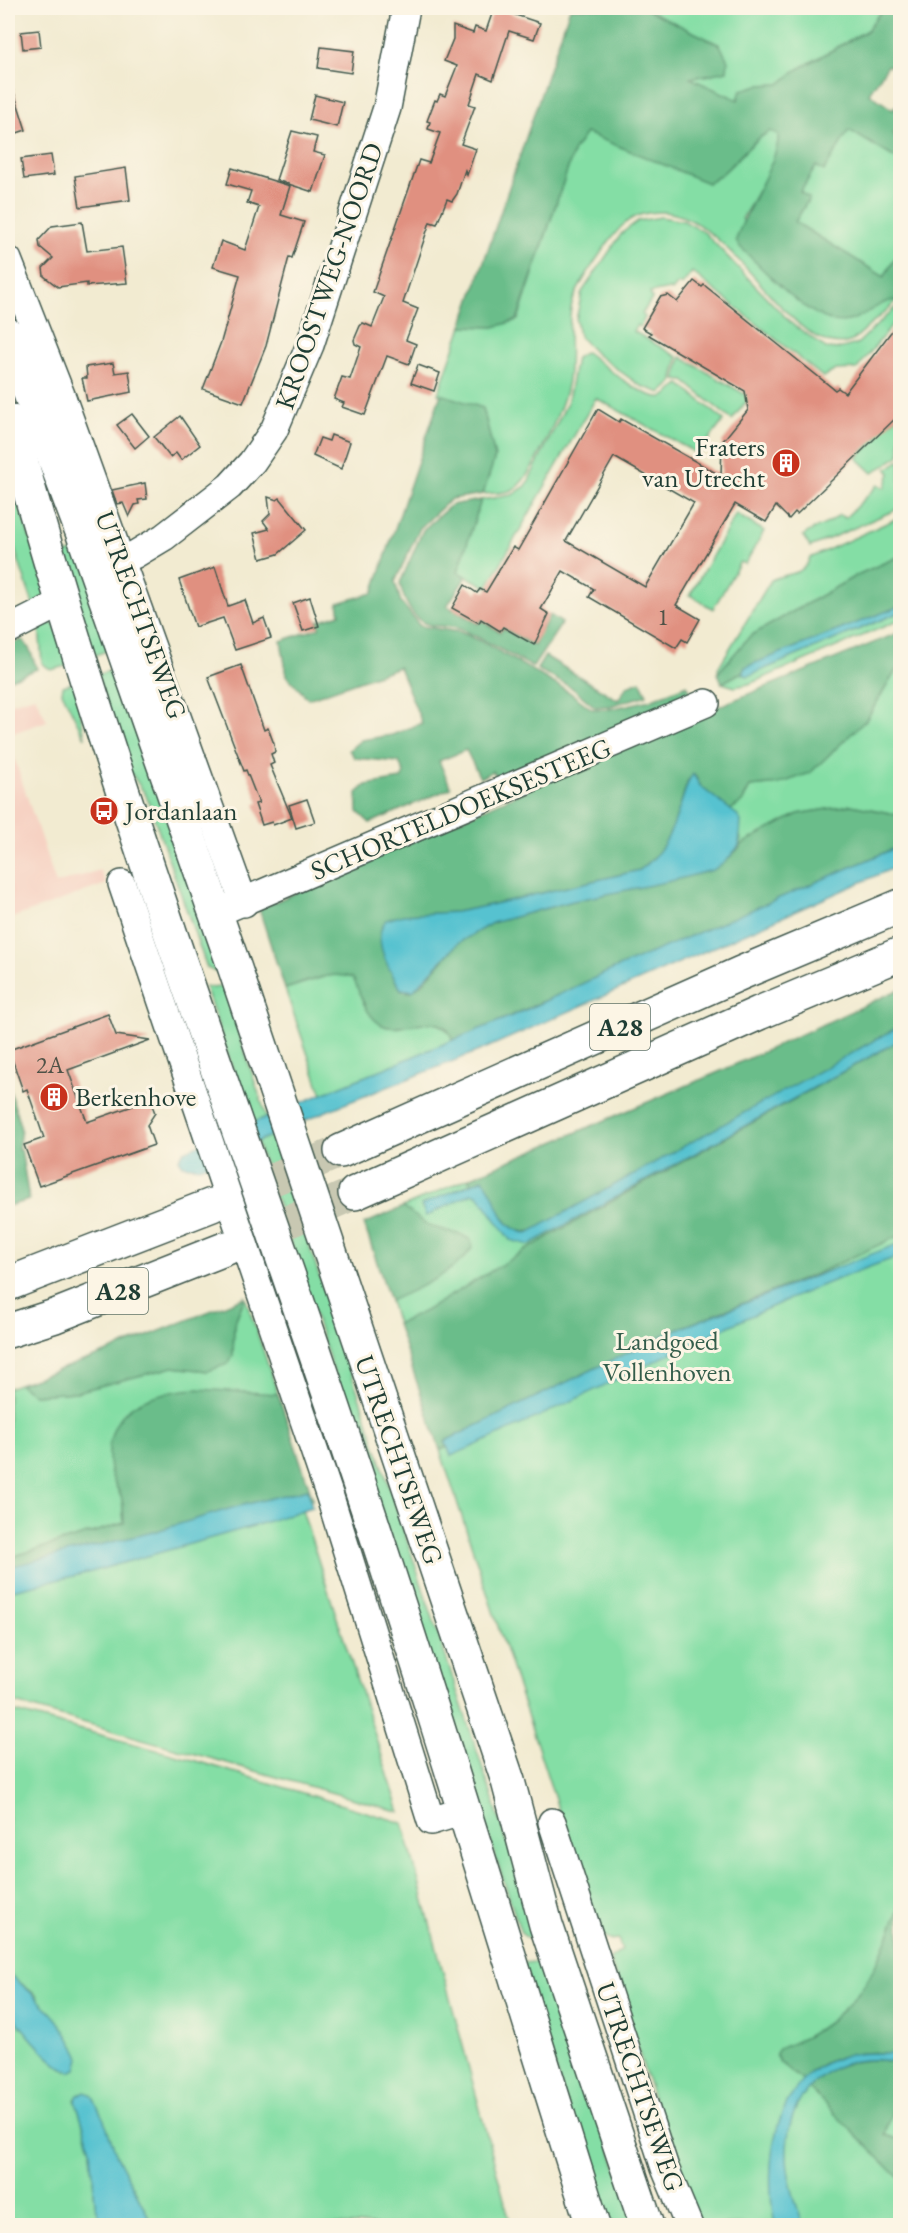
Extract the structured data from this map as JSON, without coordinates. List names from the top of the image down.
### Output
{
  "streets": {
    "main road": ["UTRECHTSEWEG", "A28"],
    "street": ["KROOSTWEG-NOORD", "SCHORTELDOEKSESTEEG"]
  },
  "crossings": [
    ["UTRECHTSEWEG", "SCHORTELDOEKSESTEEG"]
  ],
  "parks": ["Landgoed Vollenhoven"],
  "places": {
    "building": ["Fraters van Utrecht", "Berkenhove"],
    "bus stop": ["Jordanlaan"]
  },
  "house_numbers": ["1", "2A"]
}
